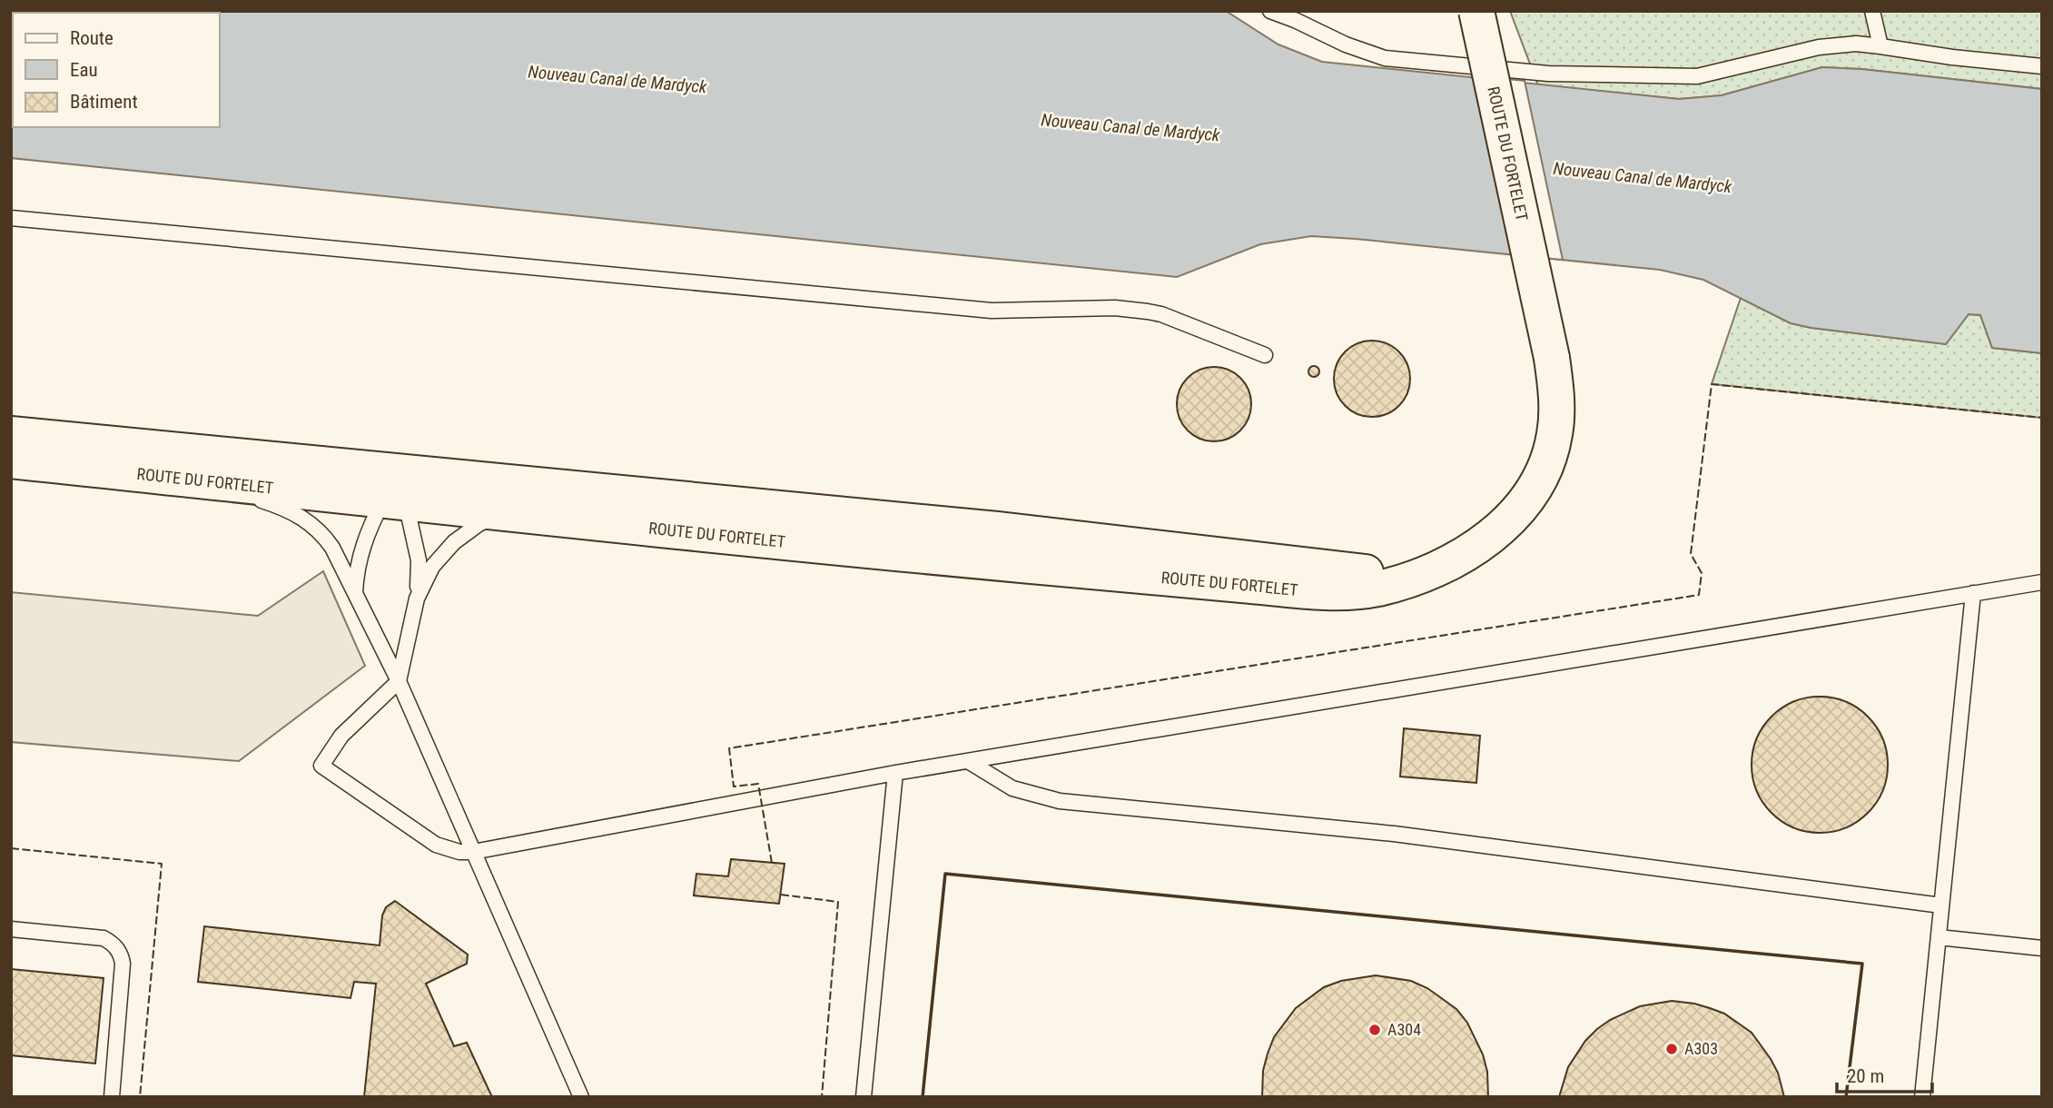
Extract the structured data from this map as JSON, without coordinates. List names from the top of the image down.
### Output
{
  "streets": {
    "main road": ["ROUTE DU FORTELET"]
  },
  "water": ["Nouveau Canal de Mardyck"],
  "places": ["A304", "A303"],
  "legend": ["Route", "Eau", "Bâtiment"],
  "scale_bar": "20 m"
}
